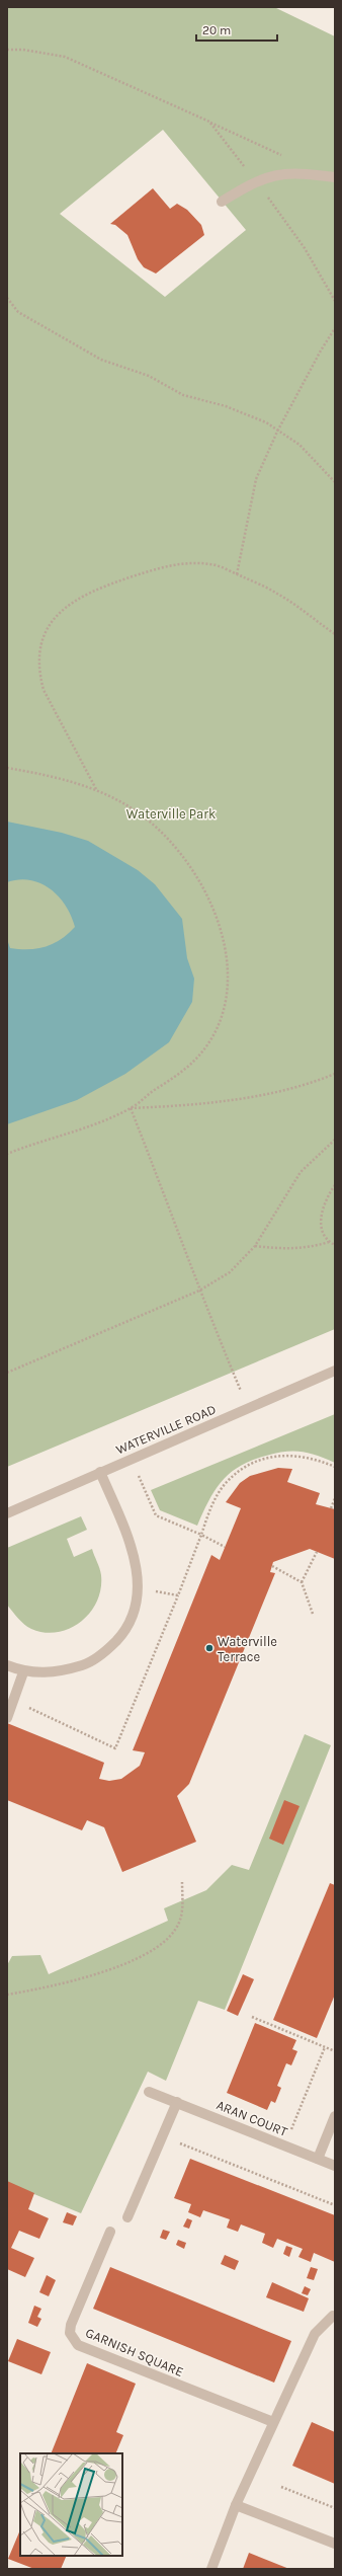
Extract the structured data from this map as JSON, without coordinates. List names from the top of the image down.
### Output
{
  "streets": {
    "street": ["WATERVILLE ROAD", "ARAN COURT", "GARNISH SQUARE"]
  },
  "parks": ["Waterville Park"],
  "places": ["Waterville Terrace"],
  "scale_bar": "20 m"
}
